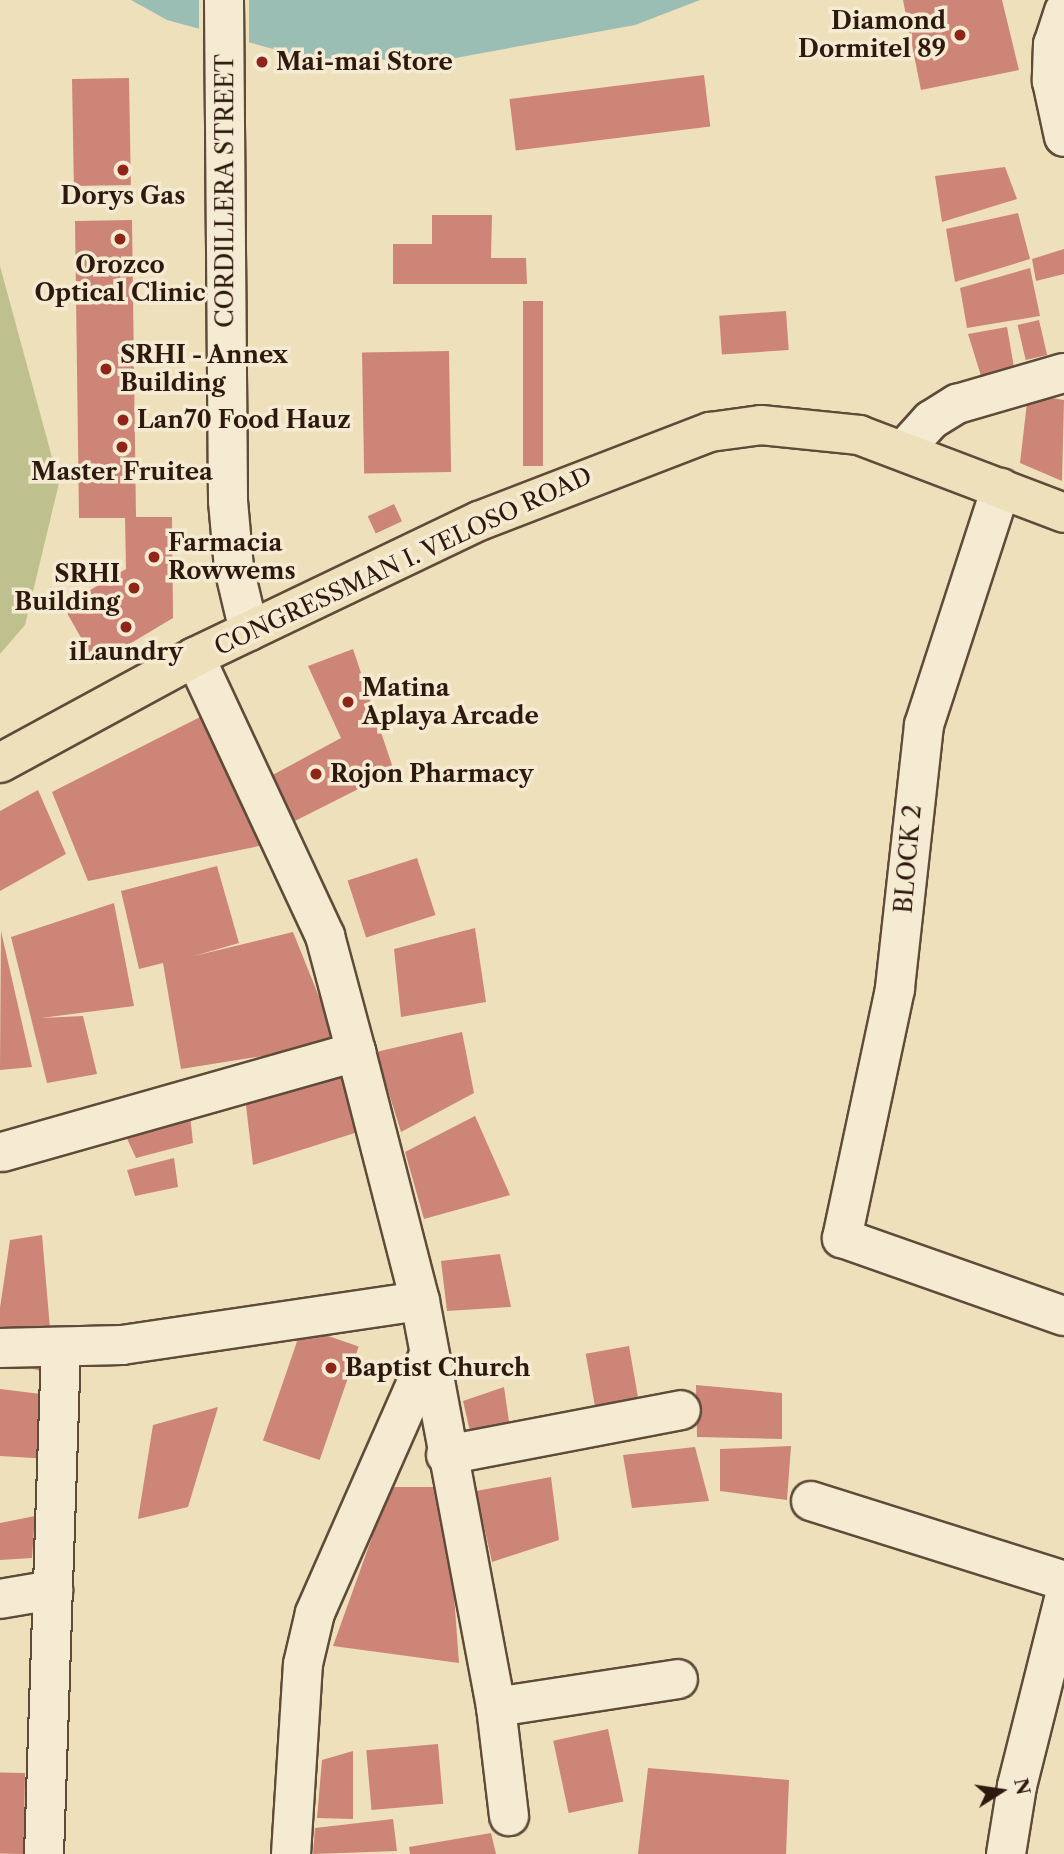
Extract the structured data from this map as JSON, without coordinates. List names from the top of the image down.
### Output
{
  "streets": {
    "main road": ["CONGRESSMAN I. VELOSO ROAD"],
    "street": ["CORDILLERA STREET", "BLOCK 2"]
  },
  "crossings": [
    ["CORDILLERA STREET", "CONGRESSMAN I. VELOSO ROAD"],
    ["CONGRESSMAN I. VELOSO ROAD", "BLOCK 2"]
  ],
  "places": [
    "Diamond Dormitel 89",
    "Mai-mai Store",
    "Dorys Gas",
    "Orozco Optical Clinic",
    "SRHI - Annex Building",
    "Lan70 Food Hauz",
    "Master Fruitea",
    "Farmacia Rowwems",
    "SRHI Building",
    "iLaundry",
    "Matina Aplaya Arcade",
    "Rojon Pharmacy",
    "Baptist Church"
  ],
  "north": "right"
}
